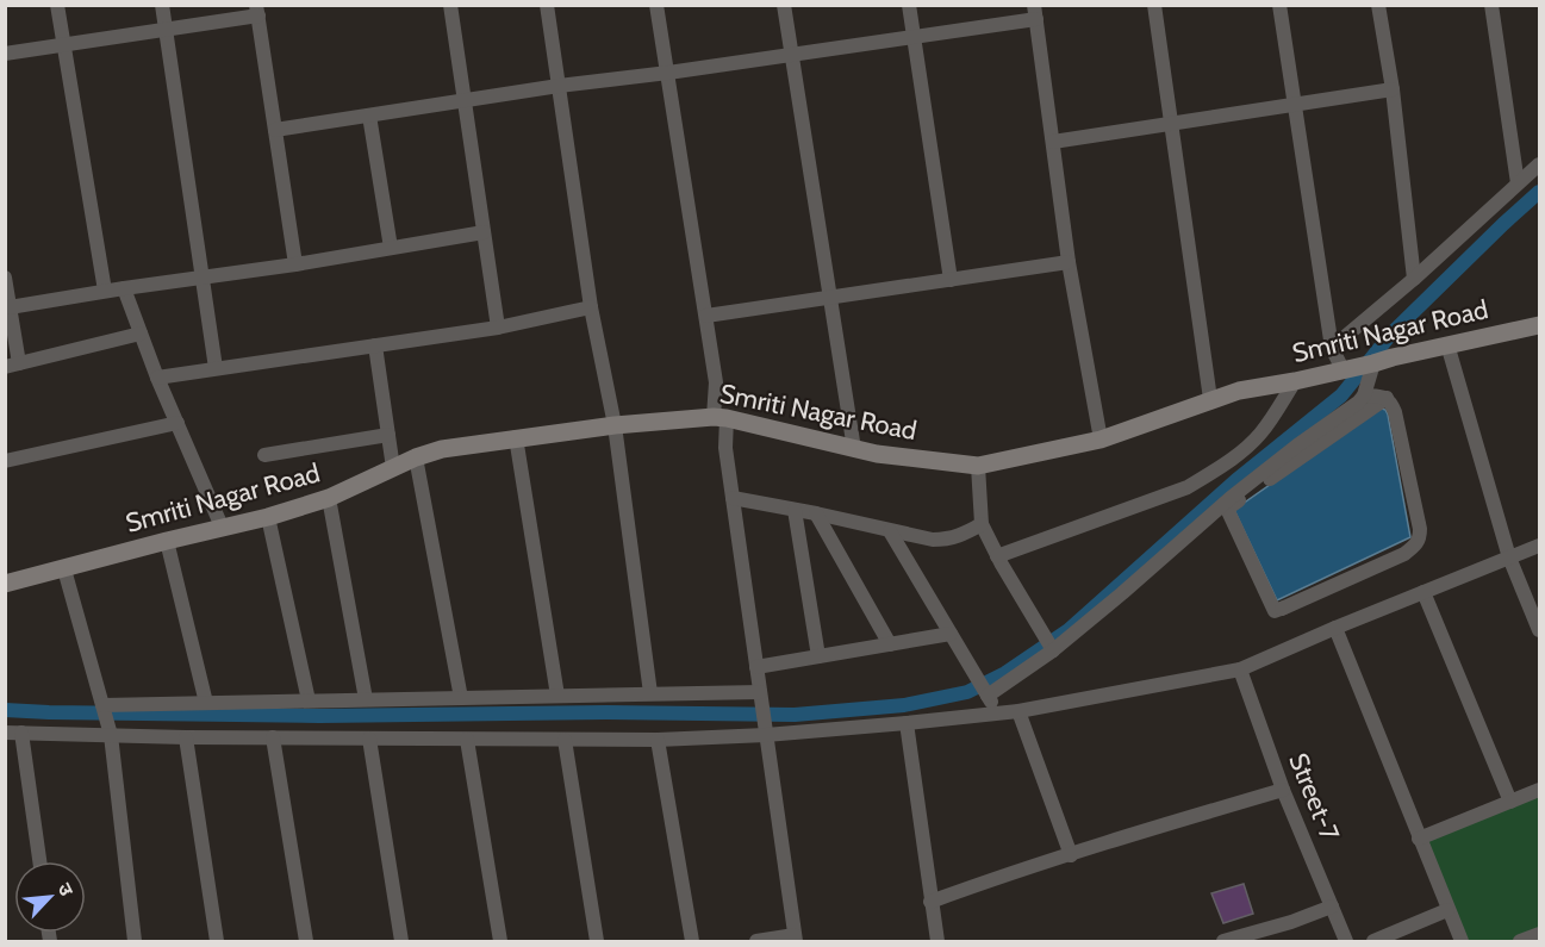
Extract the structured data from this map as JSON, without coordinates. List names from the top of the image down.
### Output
{
  "streets": {
    "main road": ["Smriti Nagar Road"],
    "street": ["Street-7"]
  },
  "north": "top right"
}
